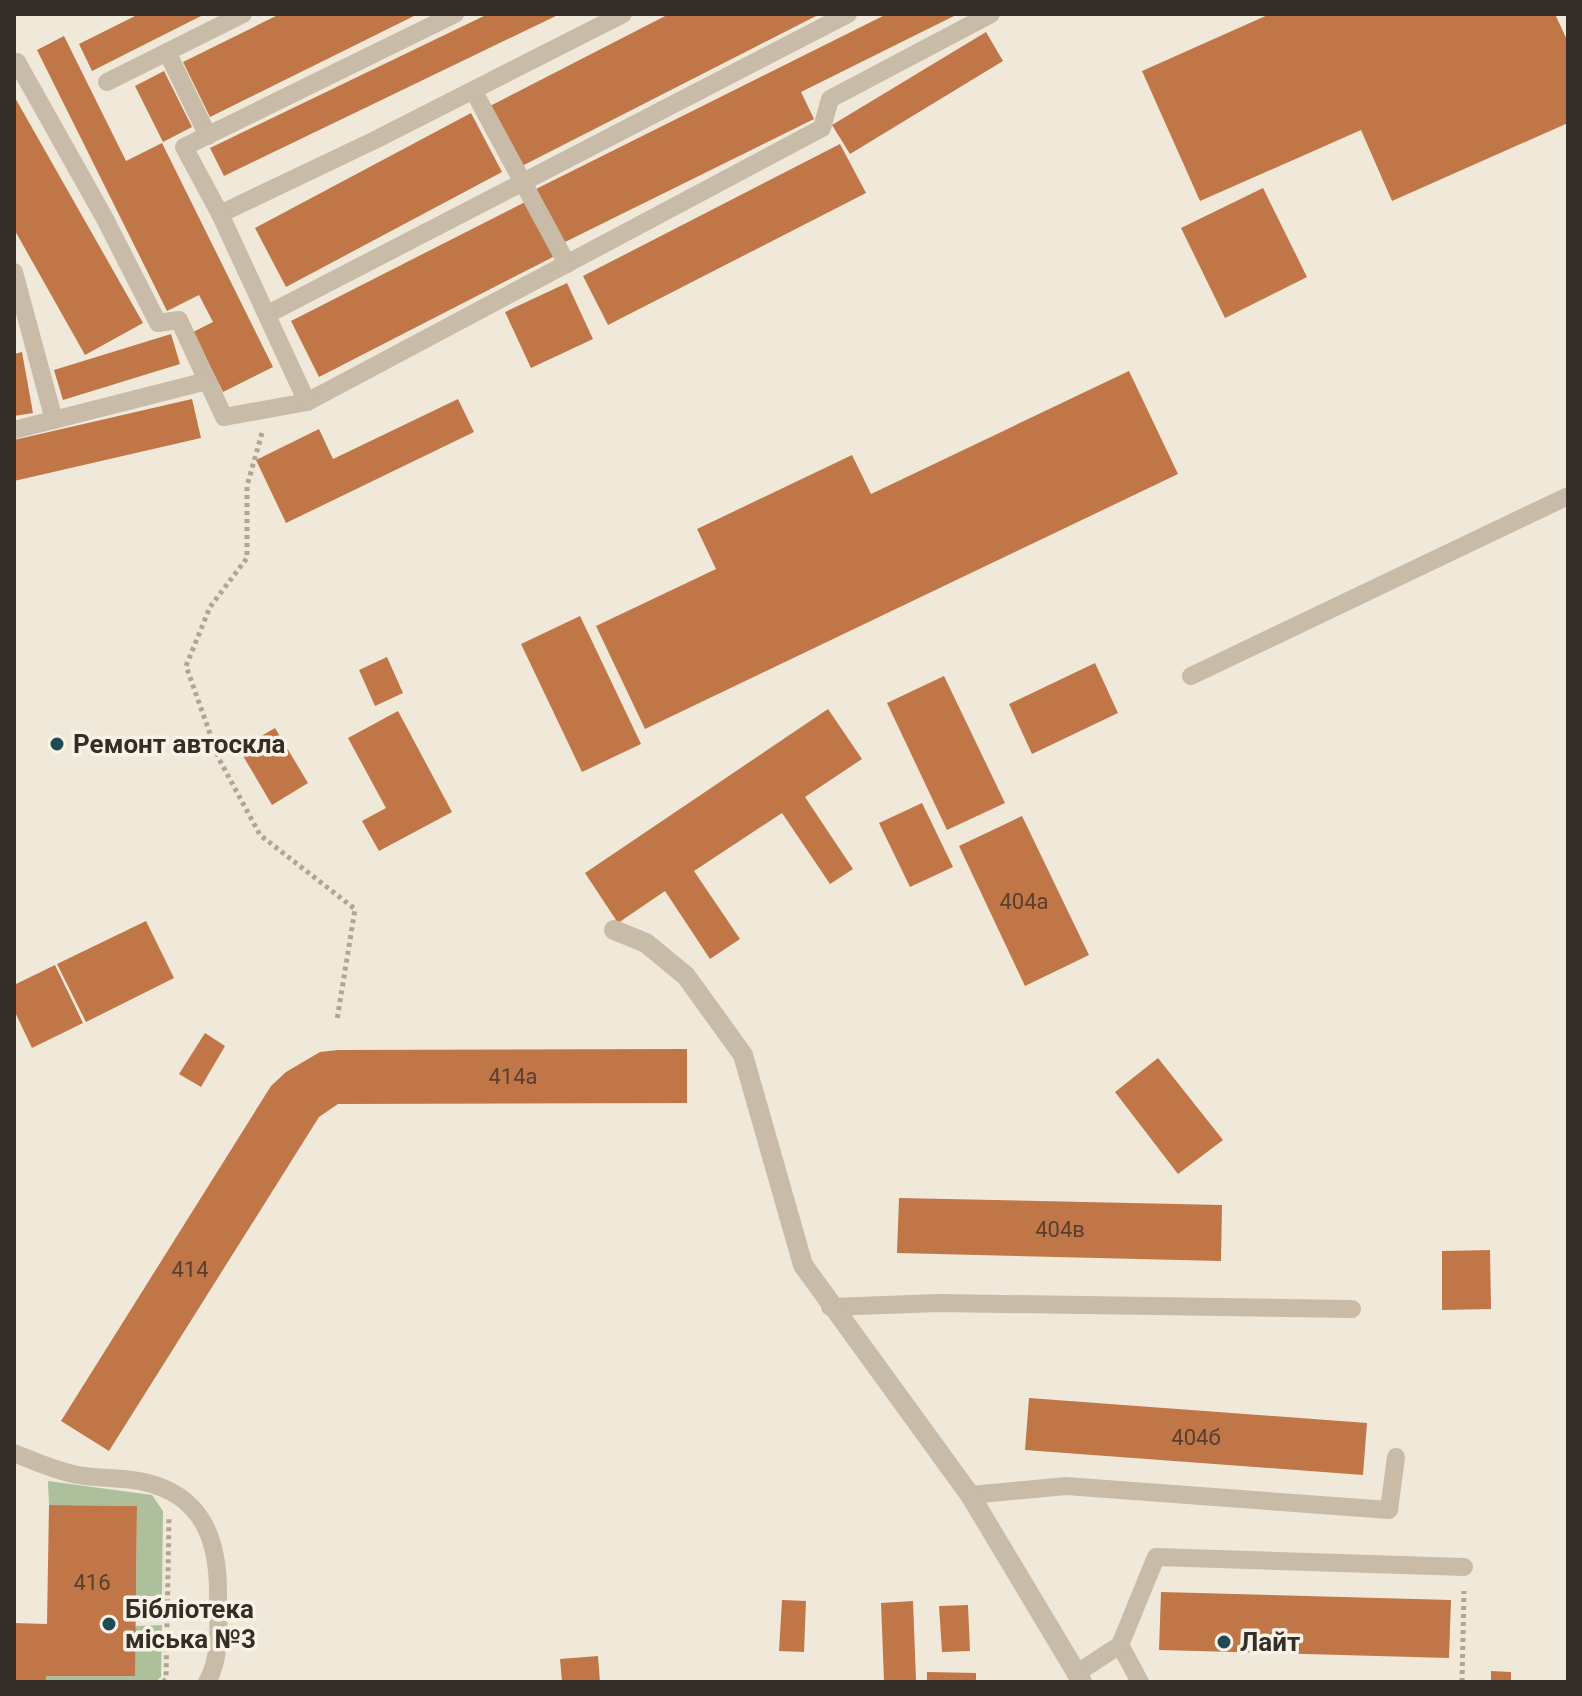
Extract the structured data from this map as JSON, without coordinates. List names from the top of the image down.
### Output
{
  "places": ["Ремонт автоскла", "Бібліотека міська №3", "Лайт"],
  "house_numbers": [
    "404а",
    "414а",
    "404в",
    "414",
    "404б",
    "416"
  ]
}
